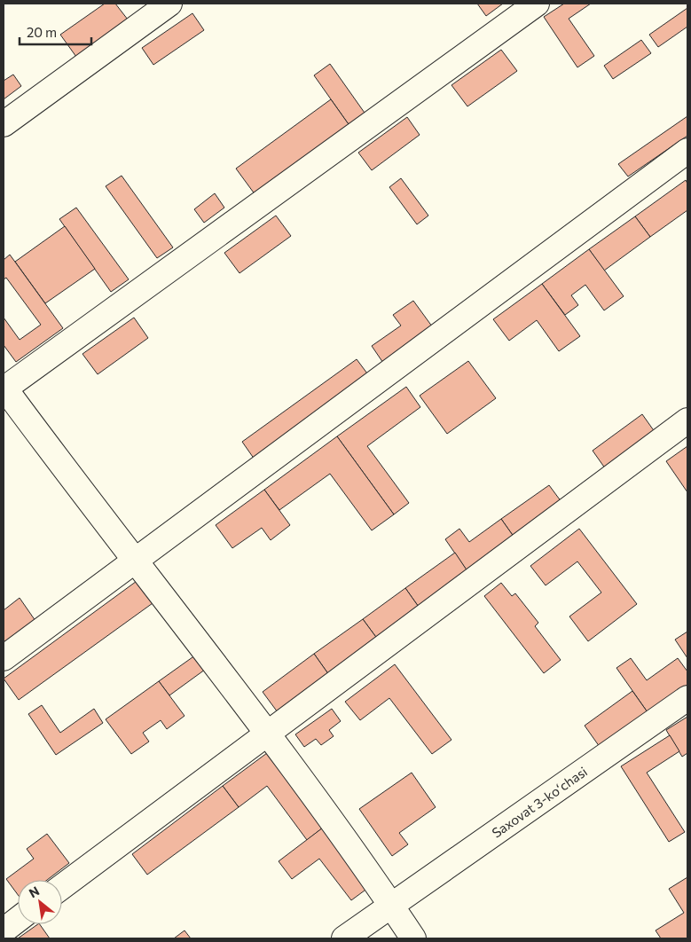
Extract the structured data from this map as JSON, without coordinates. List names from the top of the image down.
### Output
{
  "streets": {
    "street": ["Saxovat 3-koʻchasi"]
  },
  "scale_bar": "20 m",
  "north": "top left"
}
